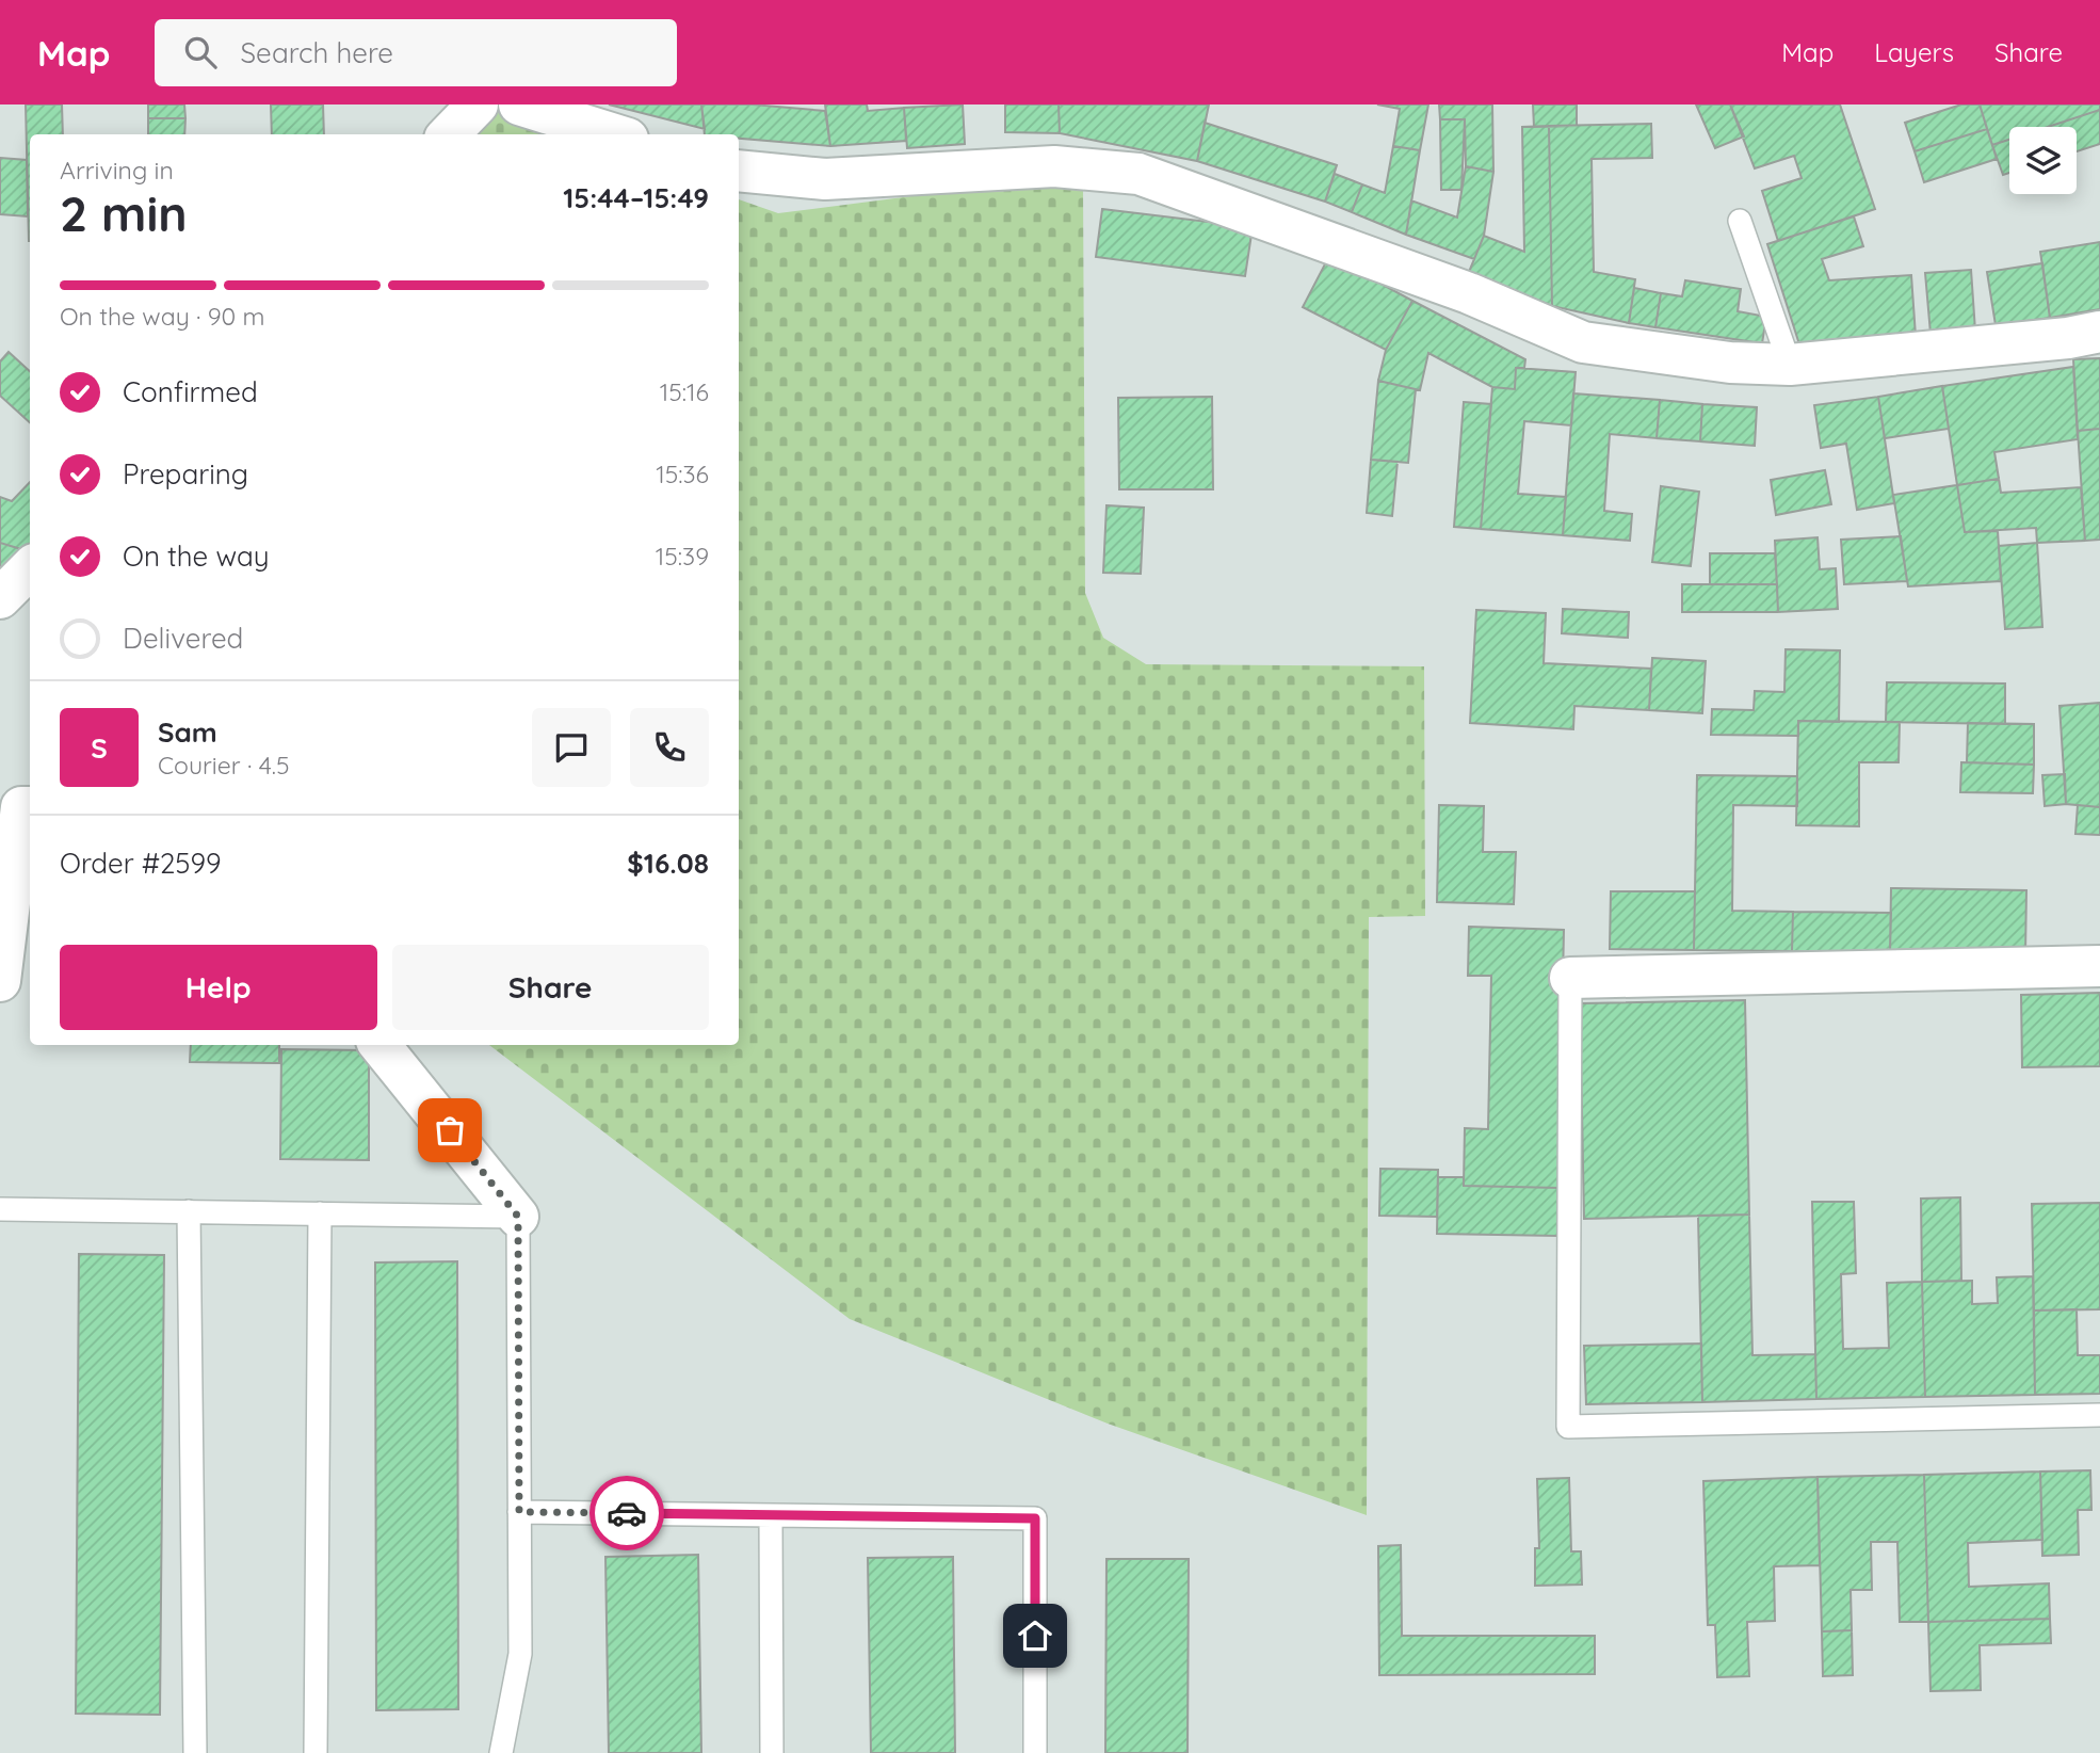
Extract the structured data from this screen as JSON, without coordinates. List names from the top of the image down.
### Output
{
  "page": {
    "header": "Map",
    "search": "Search here",
    "nav": ["Map", "Layers", "Share"],
    "heading": ["2 min", "Arriving in", "15:44–15:49"],
    "panel": [
      "Sam",
      "Courier · 4.5",
      "Order #2599",
      "$16.08"
    ],
    "bar": "On the way · 90 m",
    "list": [
      ["Confirmed", "15:16"],
      ["Preparing", "15:36"],
      ["On the way", "15:39"],
      "Delivered"
    ],
    "round": "S",
    "buttons": ["Help", "Share"]
  }
}
